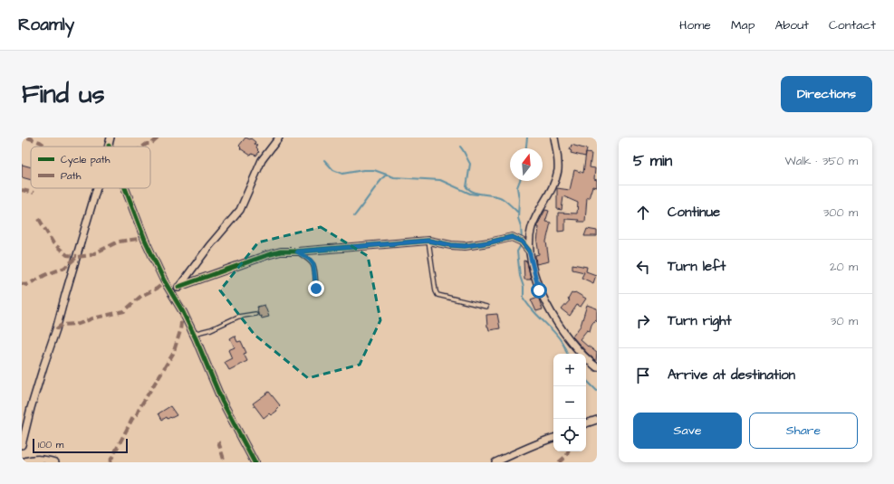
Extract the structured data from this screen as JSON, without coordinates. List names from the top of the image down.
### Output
{
  "legend": ["Cycle path", "Path"],
  "scale_bar": "100 m",
  "north": "top",
  "page": {
    "header": "Roamly",
    "nav": [
      "Home",
      "Map",
      "About",
      "Contact"
    ],
    "buttons": [
      "Directions",
      ["Save", "Share"]
    ],
    "title": "Find us",
    "heading": ["5 min", "Walk · 350 m"],
    "list": [
      ["Continue", "300 m"],
      ["Turn left", "20 m"],
      ["Turn right", "30 m"],
      "Arrive at destination"
    ],
    "map_buttons": ["+", "−"],
    "scale": "100 m"
  }
}
